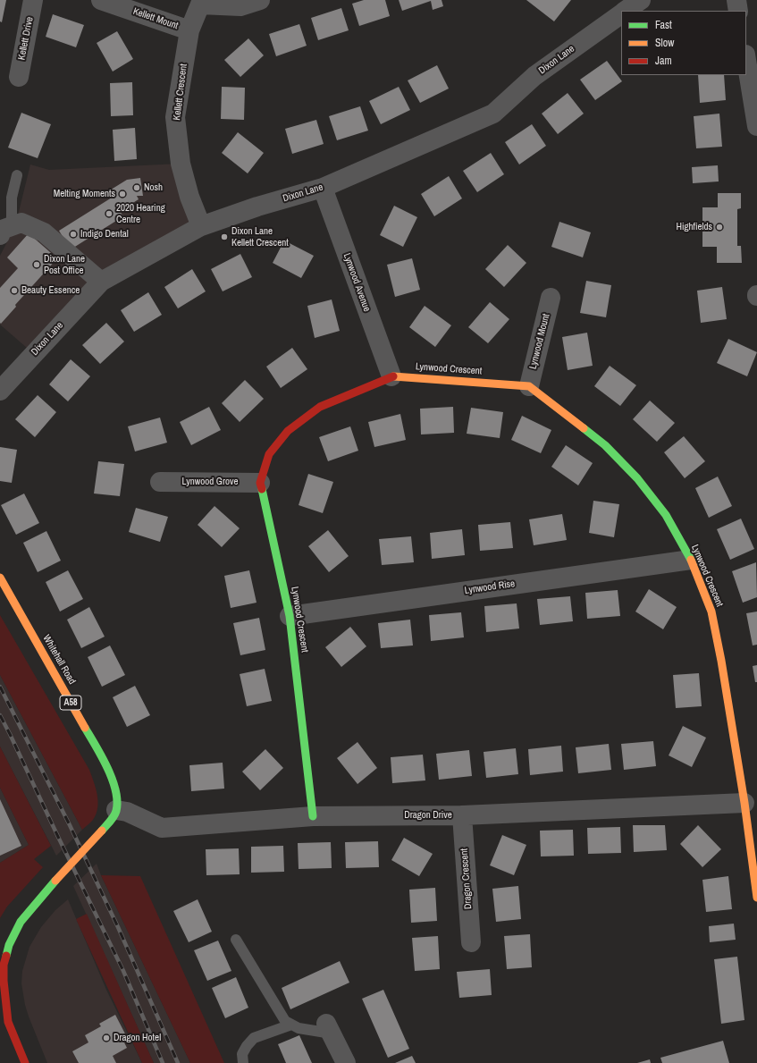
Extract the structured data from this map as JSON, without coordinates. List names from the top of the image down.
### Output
{
  "streets": {
    "street": [
      "Kellett Mount",
      "Kellett Drive",
      "Dixon Lane",
      "Kellett Crescent",
      "Lynwood Avenue",
      "Lynwood Mount",
      "Lynwood Crescent",
      "Lynwood Grove",
      "Lynwood Rise",
      "Whitehall Road",
      "A58",
      "Dragon Drive",
      "Dragon Crescent"
    ]
  },
  "crossings": [
    ["Kellett Mount", "Kellett Crescent"],
    ["Dixon Lane", "Kellett Crescent"],
    ["Dixon Lane", "Lynwood Avenue"],
    ["Lynwood Avenue", "Lynwood Crescent"],
    ["Lynwood Mount", "Lynwood Crescent"],
    ["Lynwood Crescent", "Lynwood Grove"],
    ["Lynwood Crescent", "Lynwood Rise"],
    ["Lynwood Crescent", "Dragon Drive"],
    ["Whitehall Road", "Dragon Drive"],
    ["Dragon Drive", "Dragon Crescent"]
  ],
  "places": [
    "Nosh",
    "Melting Moments",
    "2020 Hearing Centre",
    "Highfields",
    "Indigo Dental",
    "Dixon Lane Kellett Crescent",
    "Dixon Lane Post Office",
    "Beauty Essence",
    "Dragon Hotel"
  ],
  "legend": ["Fast", "Slow", "Jam"]
}
